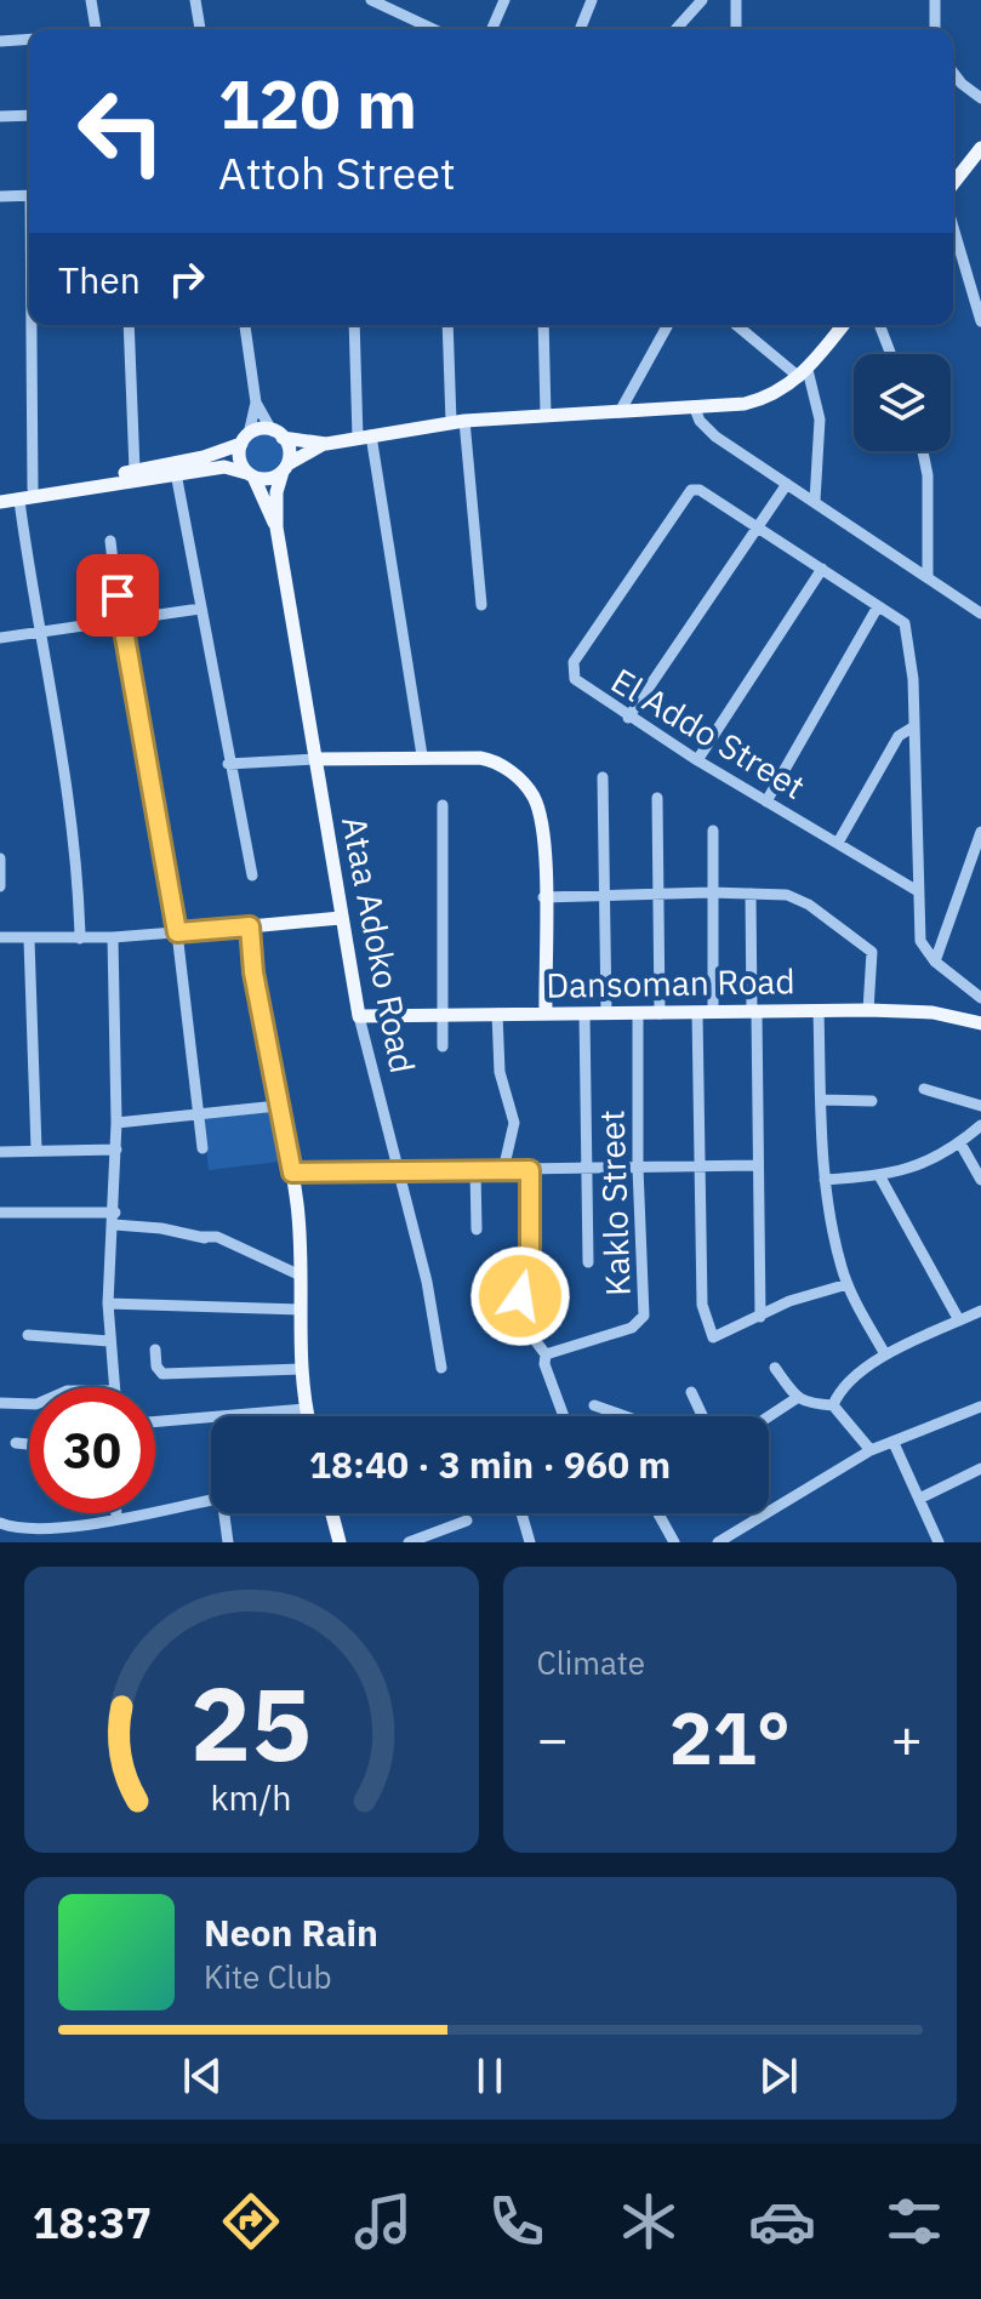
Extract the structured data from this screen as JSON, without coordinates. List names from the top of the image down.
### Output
{
  "streets": {
    "main road": ["Ataa Adoko Road", "Dansoman Road"],
    "street": ["El Addo Street", "Kaklo Street"]
  },
  "crossings": [
    ["Ataa Adoko Road", "Dansoman Road"],
    ["Dansoman Road", "Kaklo Street"]
  ],
  "page": {
    "turn": ["120 m", "Attoh Street"],
    "then": "Then",
    "limit": "30",
    "trip": "18:40 · 3 min · 960 m",
    "tile": "Climate",
    "heat": ["−", "21°", "+"],
    "song": ["Neon Rain", "Kite Club"],
    "tabs": "18:37",
    "gauge": ["25", "km/h"]
  }
}
